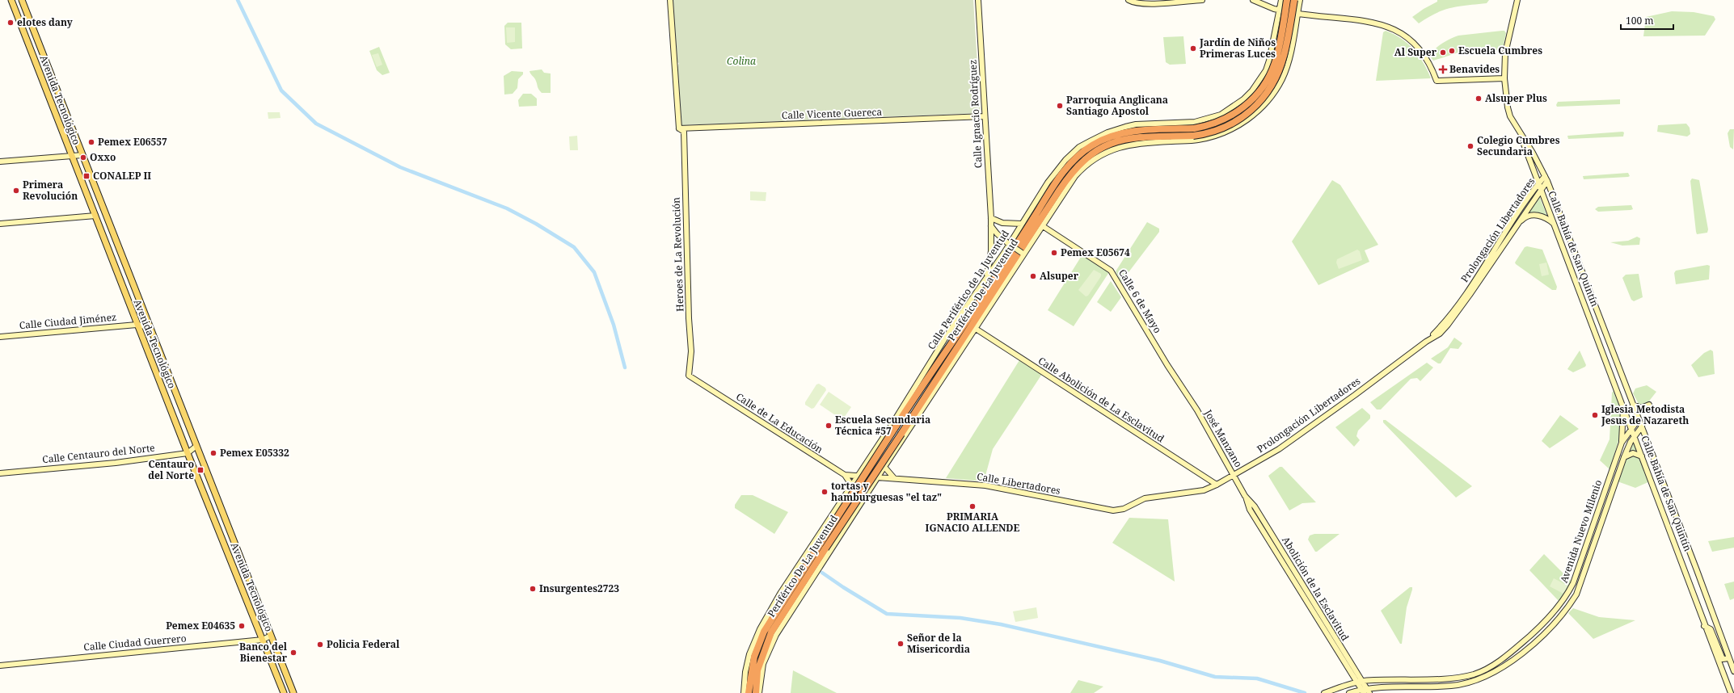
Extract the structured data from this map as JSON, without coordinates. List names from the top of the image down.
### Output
{
  "streets": {
    "highway": ["Periférico De La Juventud"],
    "main road": ["Avenida Tecnológico"],
    "street": [
      "Calle Vicente Guereca",
      "Calle Ignacio Rodríguez",
      "Prolongación Libertadores",
      "Calle Bahía de San Quintín",
      "Heroes de La Revolución",
      "Calle Periférico de la Juventud",
      "Calle 6 de Mayo",
      "Calle Ciudad Jiménez",
      "Calle Abolición de La Esclavitud",
      "Calle de La Educación",
      "José Manzano",
      "Calle Centauro del Norte",
      "Calle Libertadores",
      "Avenida Nuevo Milenio",
      "Abolición de la Esclavitud",
      "Calle Ciudad Guerrero"
    ]
  },
  "crossings": [
    ["Avenida Tecnológico", "Calle Ciudad Jiménez"],
    ["Avenida Tecnológico", "Calle Centauro del Norte"],
    ["Avenida Tecnológico", "Calle Ciudad Guerrero"],
    ["Calle Vicente Guereca", "Calle Ignacio Rodríguez"],
    ["Calle Vicente Guereca", "Heroes de La Revolución"],
    ["Calle Ignacio Rodríguez", "Calle Periférico de la Juventud"],
    ["Prolongación Libertadores", "Calle Bahía de San Quintín"],
    ["Prolongación Libertadores", "Calle Abolición de La Esclavitud"],
    ["Prolongación Libertadores", "José Manzano"],
    ["Prolongación Libertadores", "Calle Libertadores"],
    ["Prolongación Libertadores", "Abolición de la Esclavitud"],
    ["Calle Bahía de San Quintín", "Avenida Nuevo Milenio"],
    ["Heroes de La Revolución", "Calle de La Educación"],
    ["Calle Periférico de la Juventud", "Calle de La Educación"],
    ["Calle Periférico de la Juventud", "Calle Libertadores"],
    ["Calle 6 de Mayo", "José Manzano"],
    ["Calle de La Educación", "Calle Libertadores"],
    ["José Manzano", "Abolición de la Esclavitud"],
    ["Avenida Nuevo Milenio", "Abolición de la Esclavitud"]
  ],
  "parks": ["Colina"],
  "places": {
    "other": [
      "elotes dany",
      "Jardín de Niños Primeras Luces",
      "Escuela Cumbres",
      "Al Super",
      "Alsuper Plus",
      "Parroquia Anglicana Santiago Apostol",
      "Pemex E06557",
      "Colegio Cumbres Secundaria",
      "Oxxo",
      "Primera Revolución",
      "Pemex E05674",
      "Alsuper",
      "Iglesia Metodista Jesus de Nazareth",
      "Escuela Secundaria Técnica #57",
      "Pemex E05332",
      "tortas y hamburguesas \"el taz\"",
      "PRIMARIA IGNACIO ALLENDE",
      "Insurgentes2723",
      "Pemex E04635",
      "Señor de la Misericordia",
      "Policia Federal",
      "Banco del Bienestar"
    ],
    "health": ["Benavides"],
    "transit": ["CONALEP II", "Centauro del Norte"]
  },
  "scale_bar": "100 m"
}
